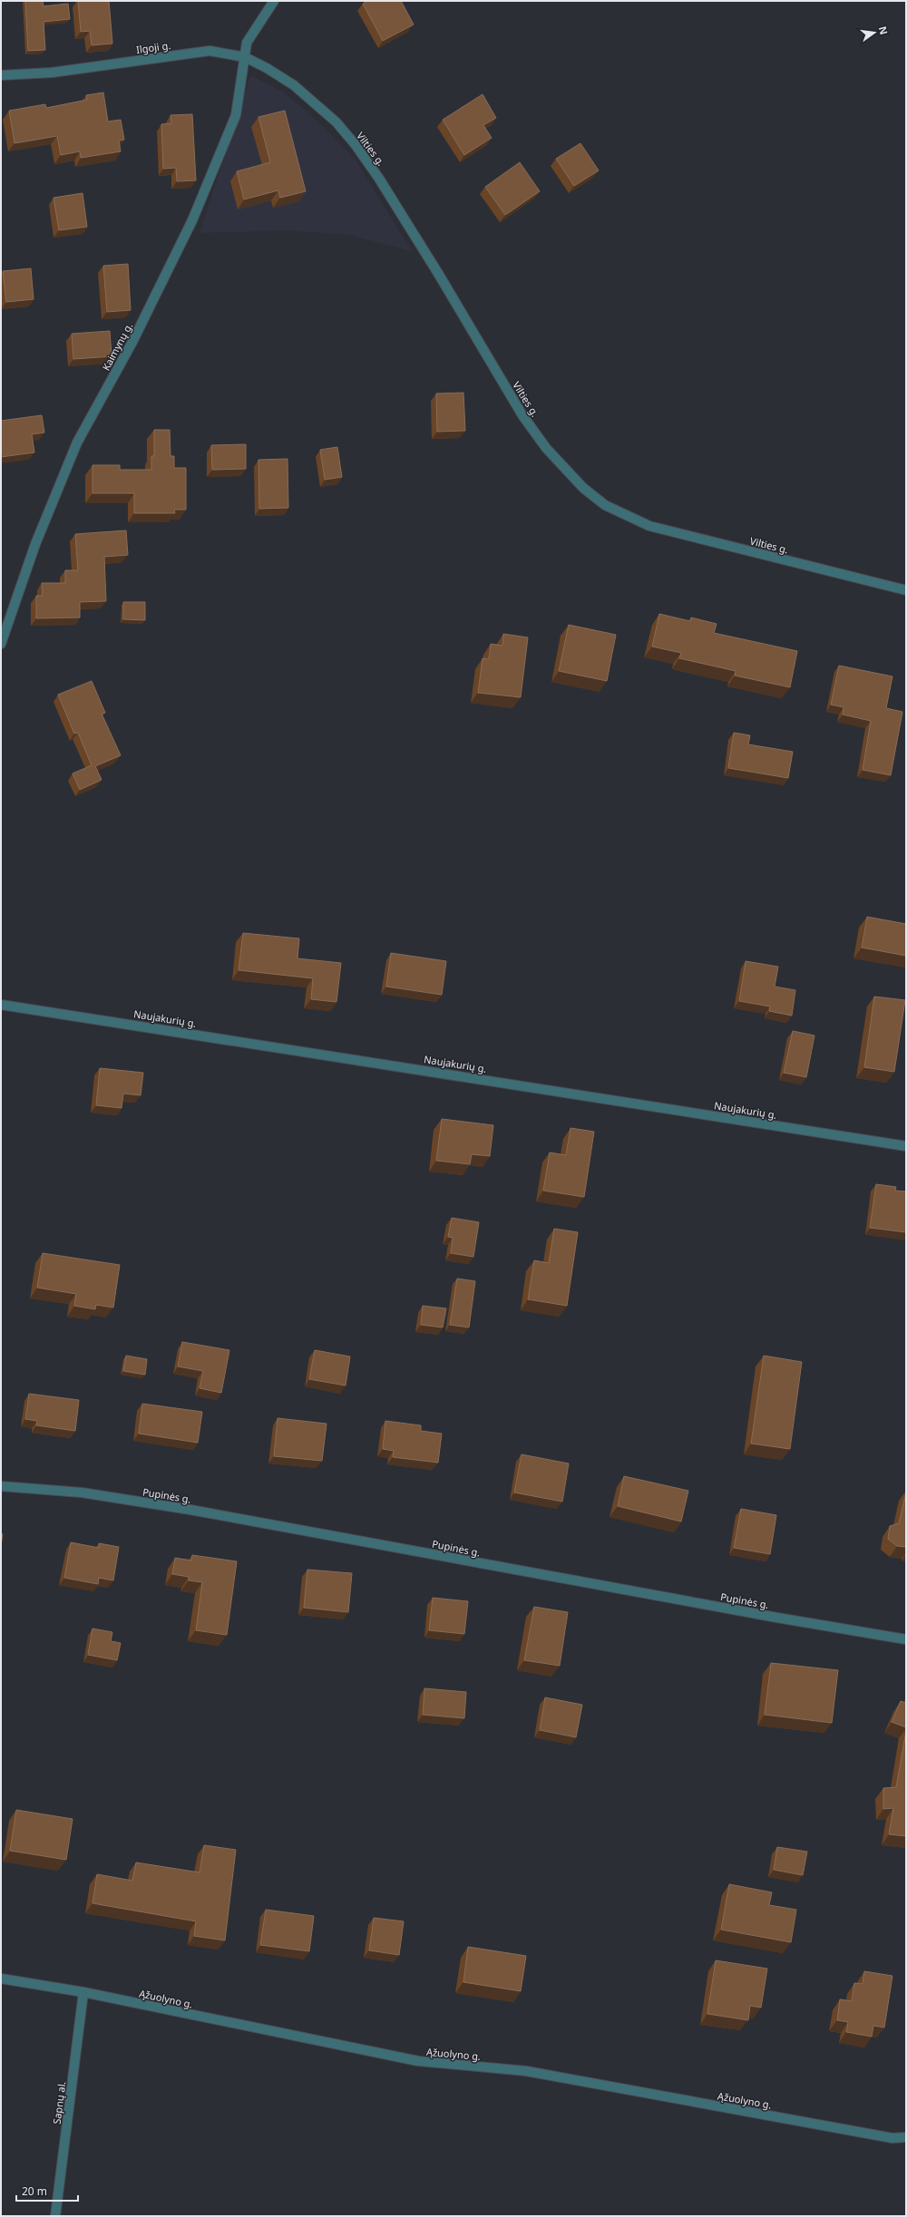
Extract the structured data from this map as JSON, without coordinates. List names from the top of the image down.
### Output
{
  "streets": {
    "street": [
      "Ilgoji g.",
      "Vilties g.",
      "Kaimynų g.",
      "Naujakurių g.",
      "Pupinės g.",
      "Ąžuolyno g.",
      "Sapnų al."
    ]
  },
  "crossings": [
    ["Ilgoji g.", "Vilties g."],
    ["Ilgoji g.", "Kaimynų g."],
    ["Vilties g.", "Kaimynų g."],
    ["Ąžuolyno g.", "Sapnų al."]
  ],
  "scale_bar": "20 m",
  "north": "right"
}
